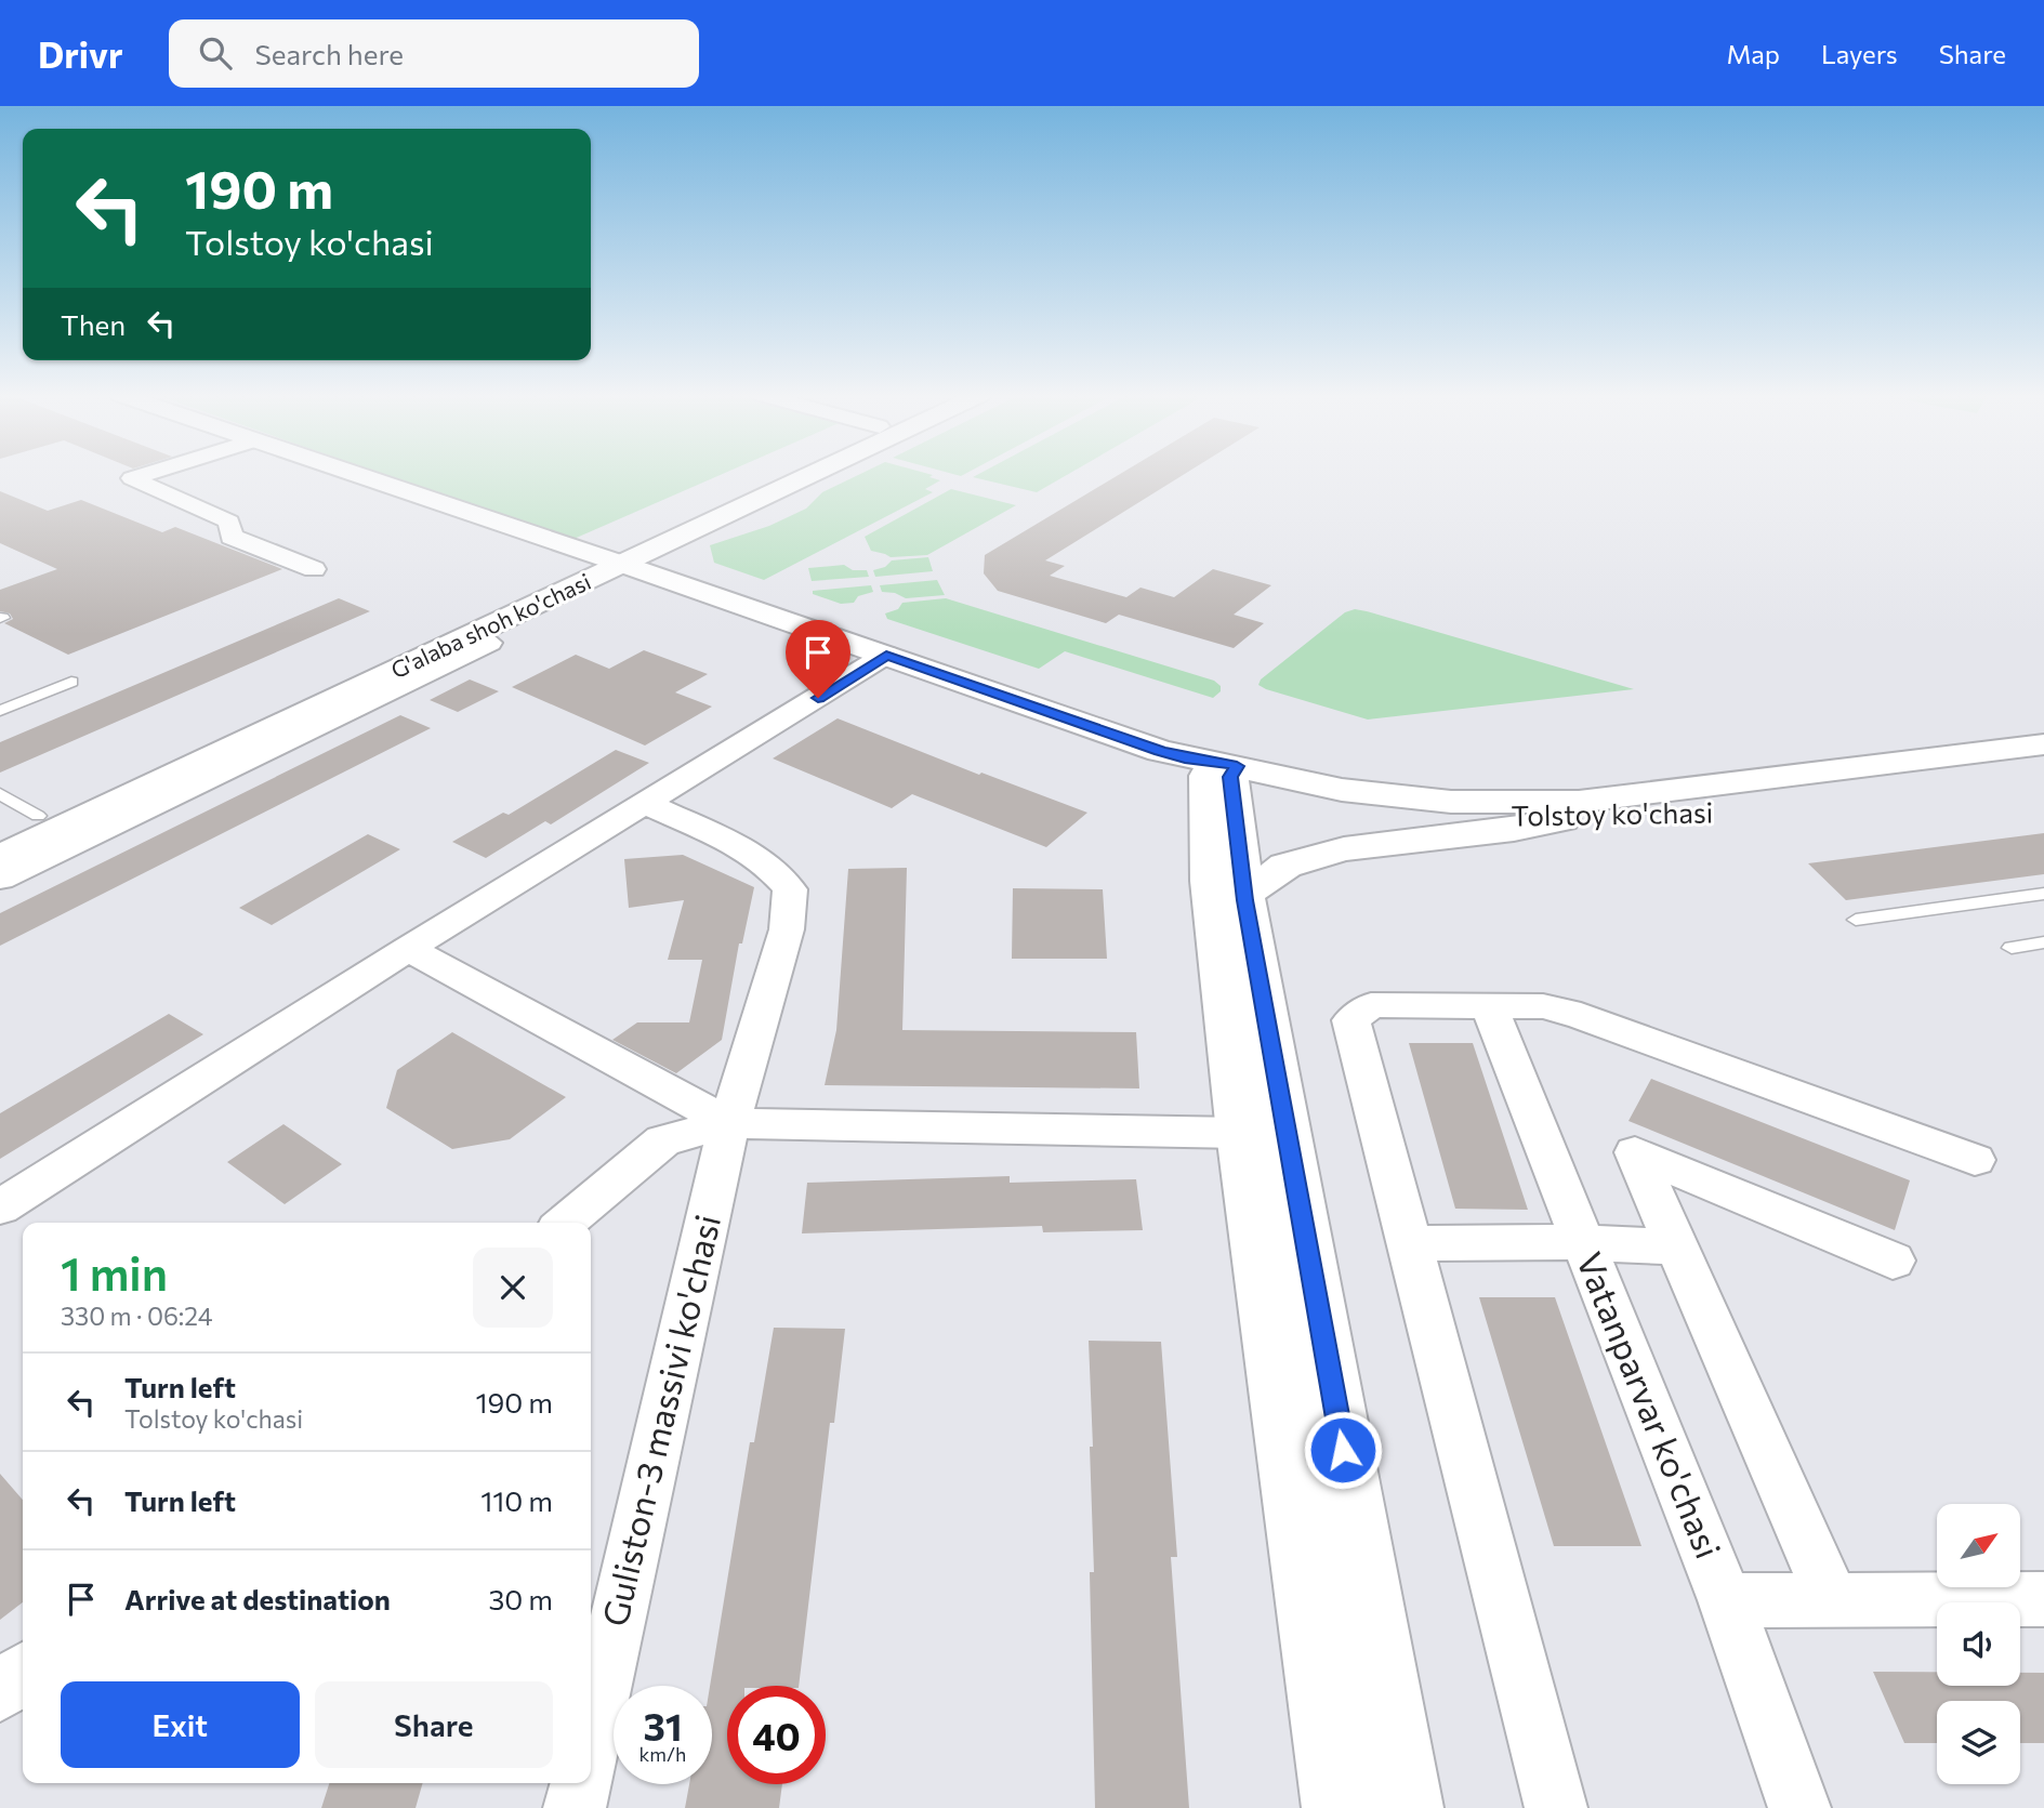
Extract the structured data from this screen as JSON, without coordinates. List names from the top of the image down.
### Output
{
  "streets": {
    "main road": ["G'alaba shoh ko'chasi", "Tolstoy ko'chasi"],
    "street": ["Vatanparvar ko'chasi", "Guliston-3 massivi ko'chasi"]
  },
  "crossings": [
    ["G'alaba shoh ko'chasi", "Tolstoy ko'chasi"]
  ],
  "north": "top right",
  "page": {
    "header": "Drivr",
    "search": "Search here",
    "nav": ["Map", "Layers", "Share"],
    "turn": ["190 m", "Tolstoy ko'chasi"],
    "then": "Then",
    "heading": ["1 min", "330 m · 06:24"],
    "list": [
      {
        "name": "Turn left",
        "note": "Tolstoy ko'chasi",
        "value": "190 m"
      },
      {
        "name": "Turn left",
        "value": "110 m"
      },
      {
        "name": "Arrive at destination",
        "value": "30 m"
      }
    ],
    "buttons": ["Exit", "Share"],
    "speed": "31 km/h",
    "limit": "40"
  }
}
